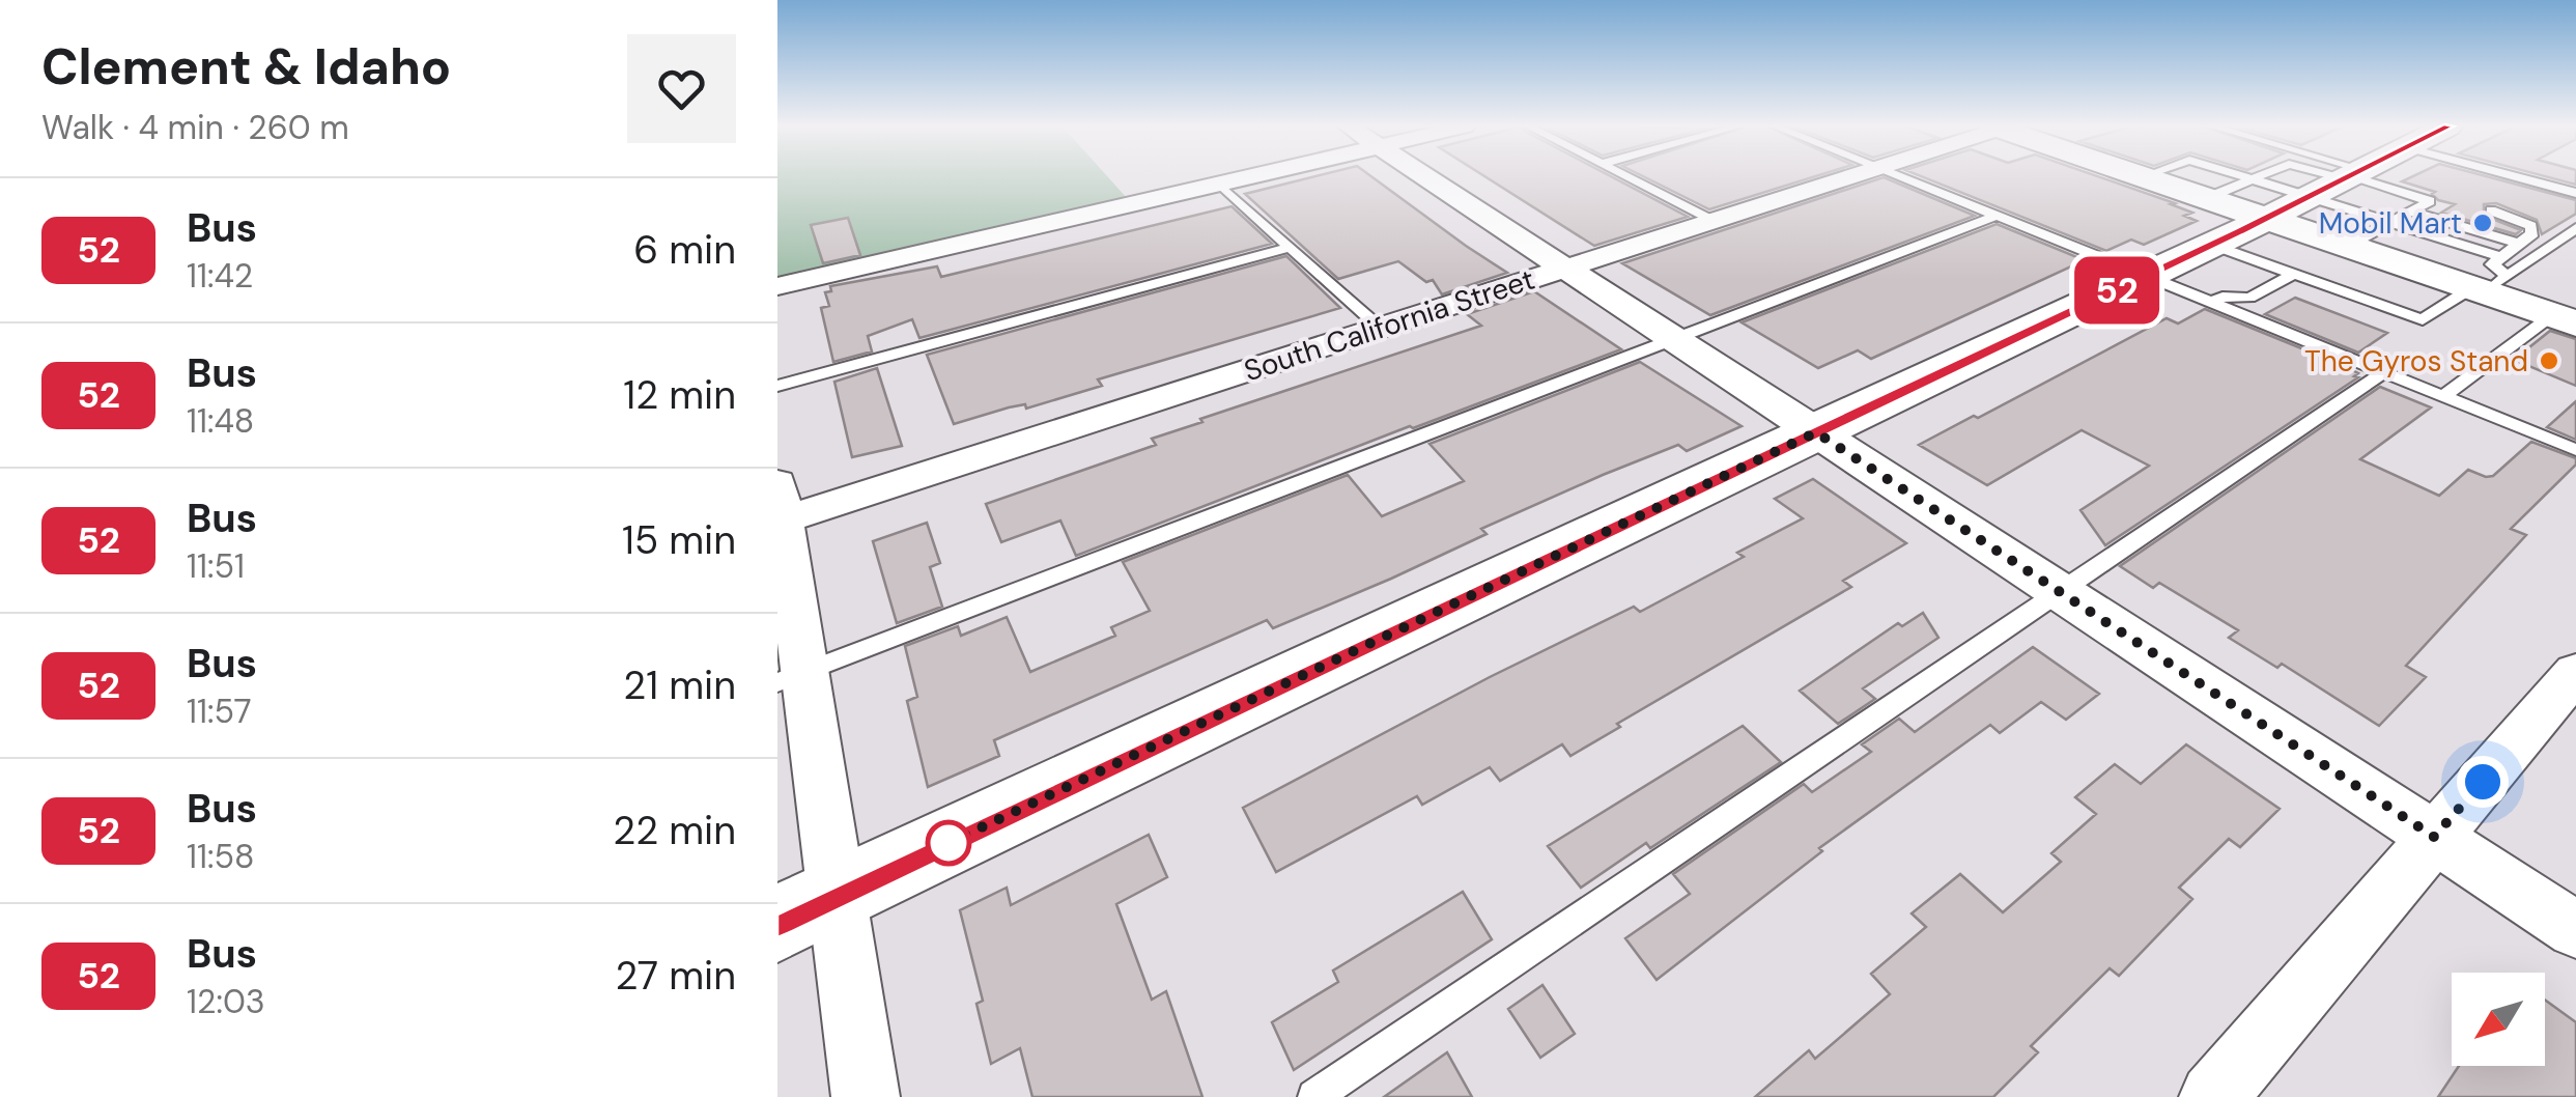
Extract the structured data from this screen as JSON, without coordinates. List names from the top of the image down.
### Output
{
  "streets": {
    "street": ["South California Street"]
  },
  "places": ["Mobil Mart", "The Gyros Stand"],
  "lines": ["bus line 52"],
  "north": "bottom left",
  "page": {
    "heading": ["Clement & Idaho", "Walk · 4 min · 260 m"],
    "on_map": "52",
    "list": [
      {
        "mark": "52",
        "name": "Bus",
        "note": "11:42",
        "value": "6 min"
      },
      {
        "mark": "52",
        "name": "Bus",
        "note": "11:48",
        "value": "12 min"
      },
      {
        "mark": "52",
        "name": "Bus",
        "note": "11:51",
        "value": "15 min"
      },
      {
        "mark": "52",
        "name": "Bus",
        "note": "11:57",
        "value": "21 min"
      },
      {
        "mark": "52",
        "name": "Bus",
        "note": "11:58",
        "value": "22 min"
      },
      {
        "mark": "52",
        "name": "Bus",
        "note": "12:03",
        "value": "27 min"
      }
    ]
  }
}
